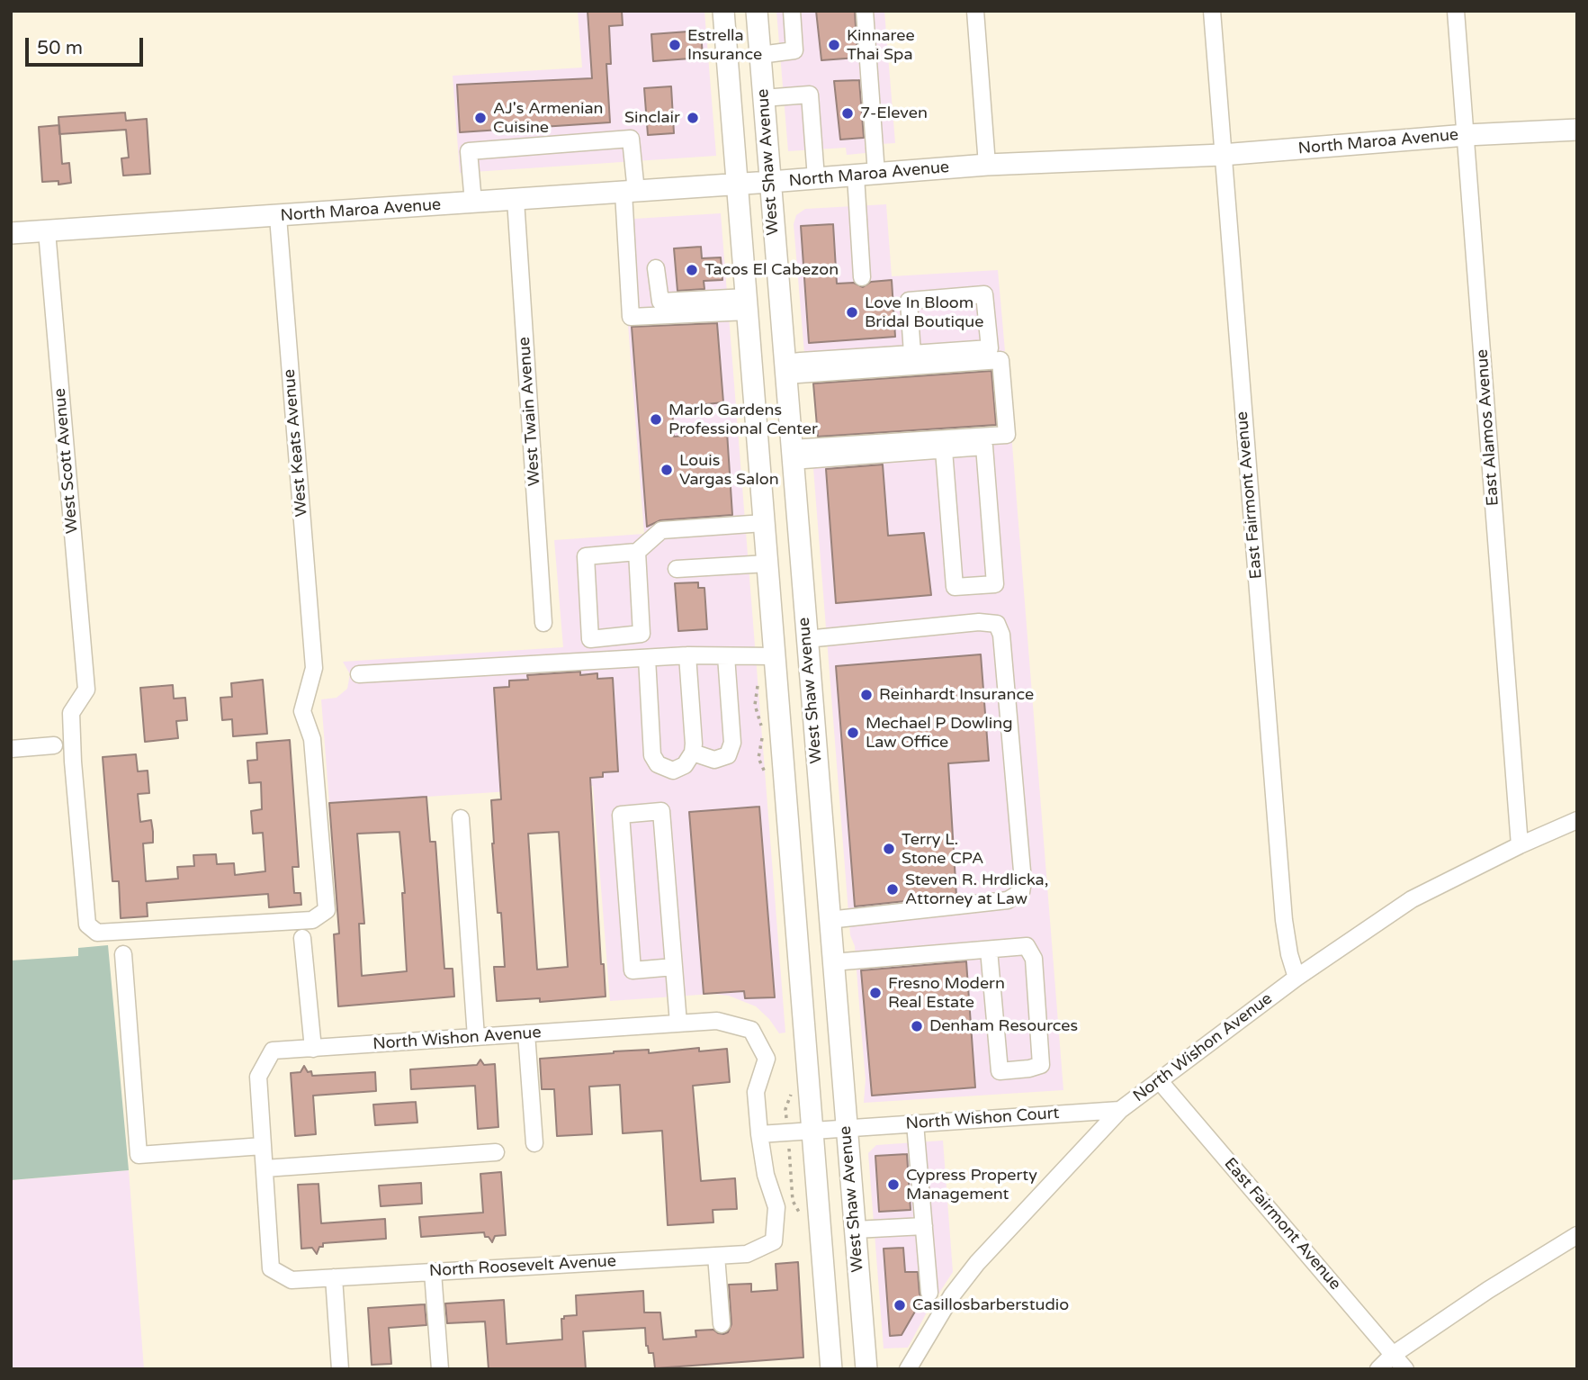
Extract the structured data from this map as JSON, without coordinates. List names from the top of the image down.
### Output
{
  "streets": {
    "main road": ["North Maroa Avenue", "West Shaw Avenue"],
    "street": [
      "West Twain Avenue",
      "East Alamos Avenue",
      "West Keats Avenue",
      "West Scott Avenue",
      "East Fairmont Avenue",
      "North Wishon Avenue",
      "North Wishon Court",
      "North Roosevelt Avenue"
    ]
  },
  "crossings": [
    ["North Maroa Avenue", "West Shaw Avenue"],
    ["North Maroa Avenue", "West Twain Avenue"],
    ["North Maroa Avenue", "East Alamos Avenue"],
    ["North Maroa Avenue", "West Keats Avenue"],
    ["North Maroa Avenue", "West Scott Avenue"],
    ["North Maroa Avenue", "East Fairmont Avenue"],
    ["West Shaw Avenue", "North Wishon Court"],
    ["East Alamos Avenue", "North Wishon Avenue"],
    ["West Keats Avenue", "West Scott Avenue"],
    ["East Fairmont Avenue", "North Wishon Avenue"],
    ["North Wishon Avenue", "North Wishon Court"],
    ["North Wishon Avenue", "North Roosevelt Avenue"]
  ],
  "places": [
    "Estrella Insurance",
    "Kinnaree Thai Spa",
    "7-Eleven",
    "AJ's Armenian Cuisine",
    "Sinclair",
    "Tacos El Cabezon",
    "Love In Bloom Bridal Boutique",
    "Marlo Gardens Professional Center",
    "Louis Vargas Salon",
    "Reinhardt Insurance",
    "Mechael P Dowling Law Office",
    "Terry L. Stone CPA",
    "Steven R. Hrdlicka, Attorney at Law",
    "Fresno Modern Real Estate",
    "Denham Resources",
    "Cypress Property Management",
    "Casillosbarberstudio"
  ],
  "scale_bar": "50 m"
}
